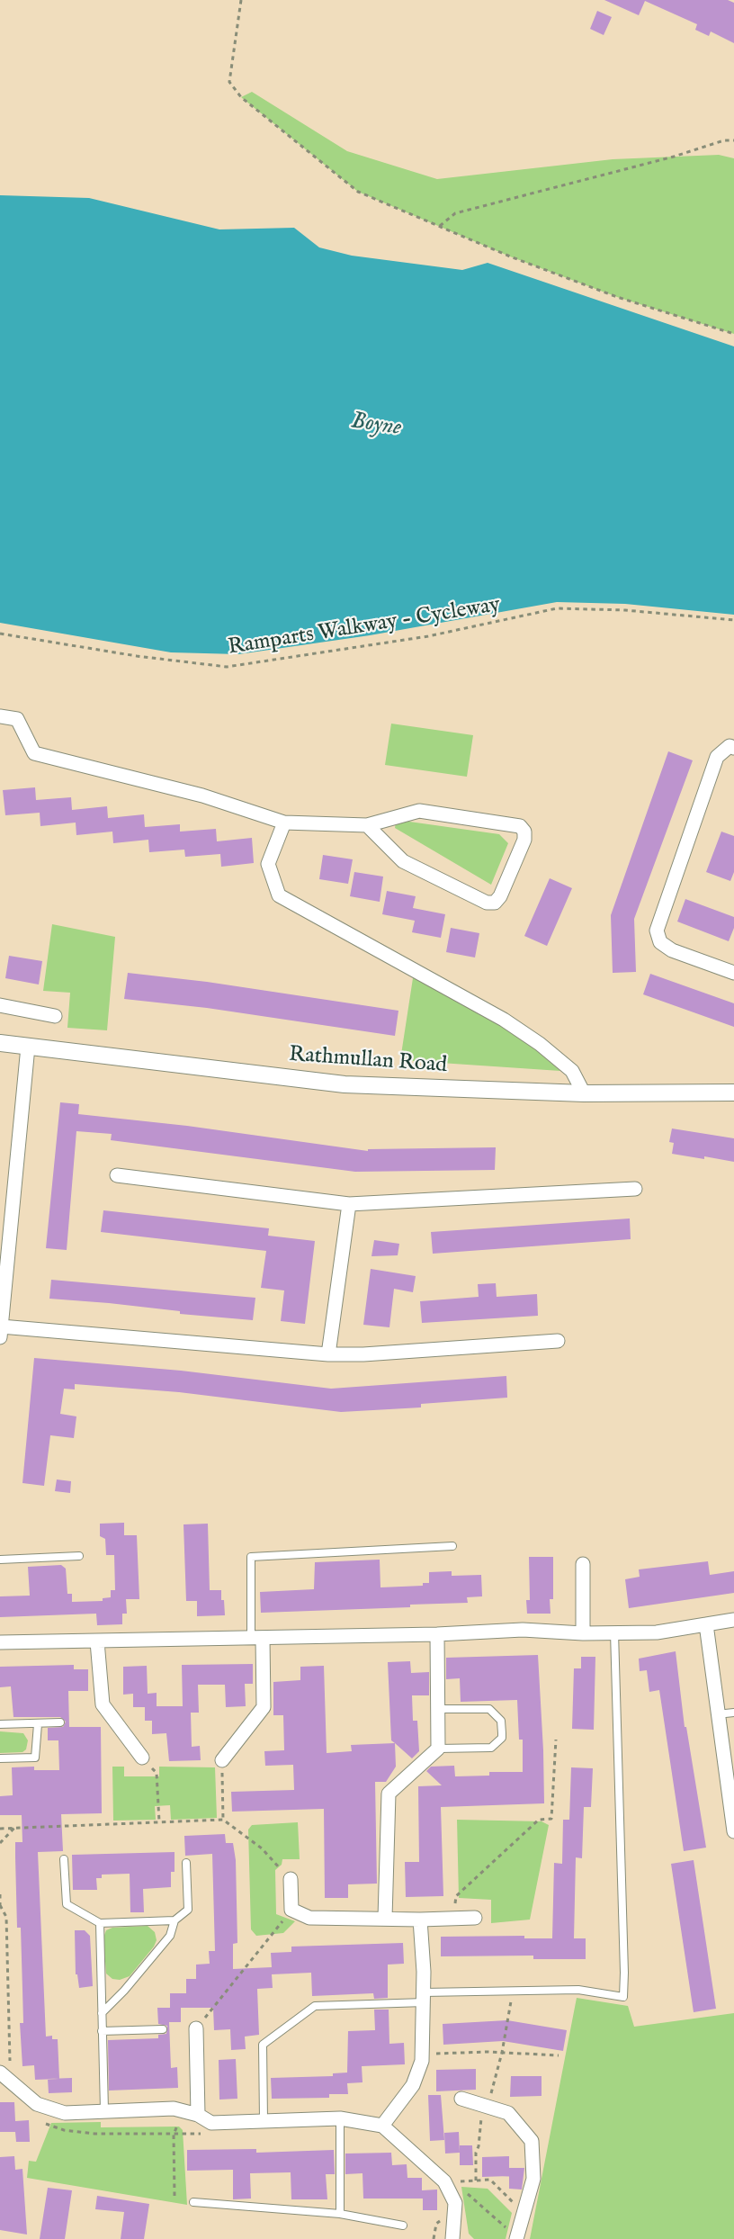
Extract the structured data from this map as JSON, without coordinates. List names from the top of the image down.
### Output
{
  "streets": {
    "street": ["Rathmullan Road"],
    "path": ["Ramparts Walkway - Cycleway"]
  },
  "water": ["Boyne"]
}
